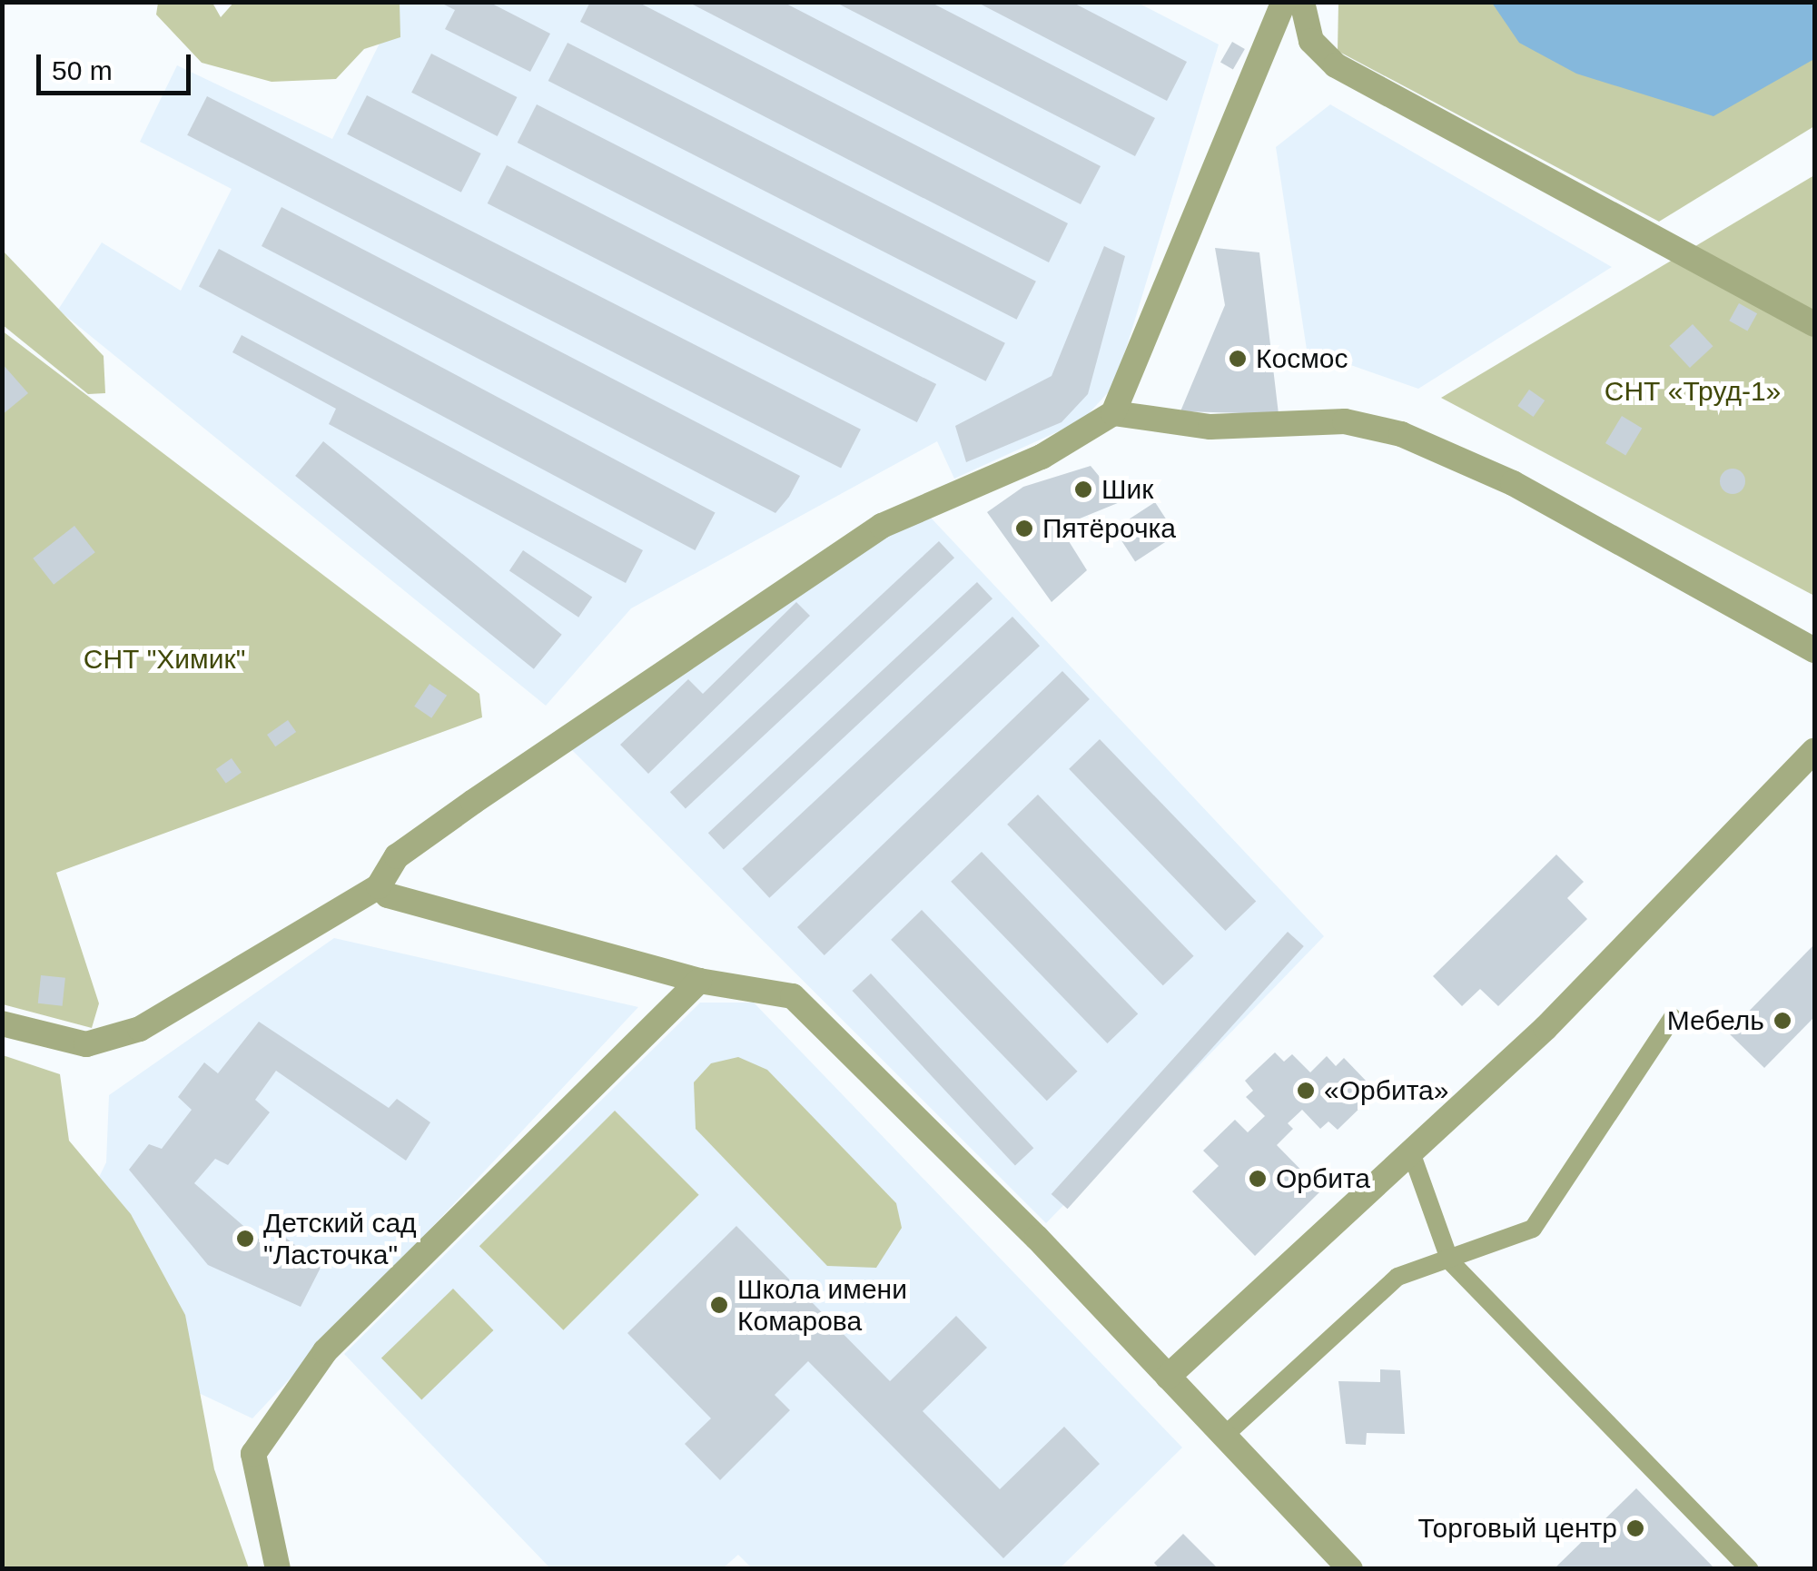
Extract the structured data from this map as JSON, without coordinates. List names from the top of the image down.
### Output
{
  "parks": ["СНТ «Труд-1»", "СНТ \"Химик\""],
  "places": [
    "Космос",
    "Шик",
    "Пятёрочка",
    "Мебель",
    "«Орбита»",
    "Орбита",
    "Детский сад \"Ласточка\"",
    "Школа имени Комарова",
    "Торговый центр"
  ],
  "scale_bar": "50 m"
}
